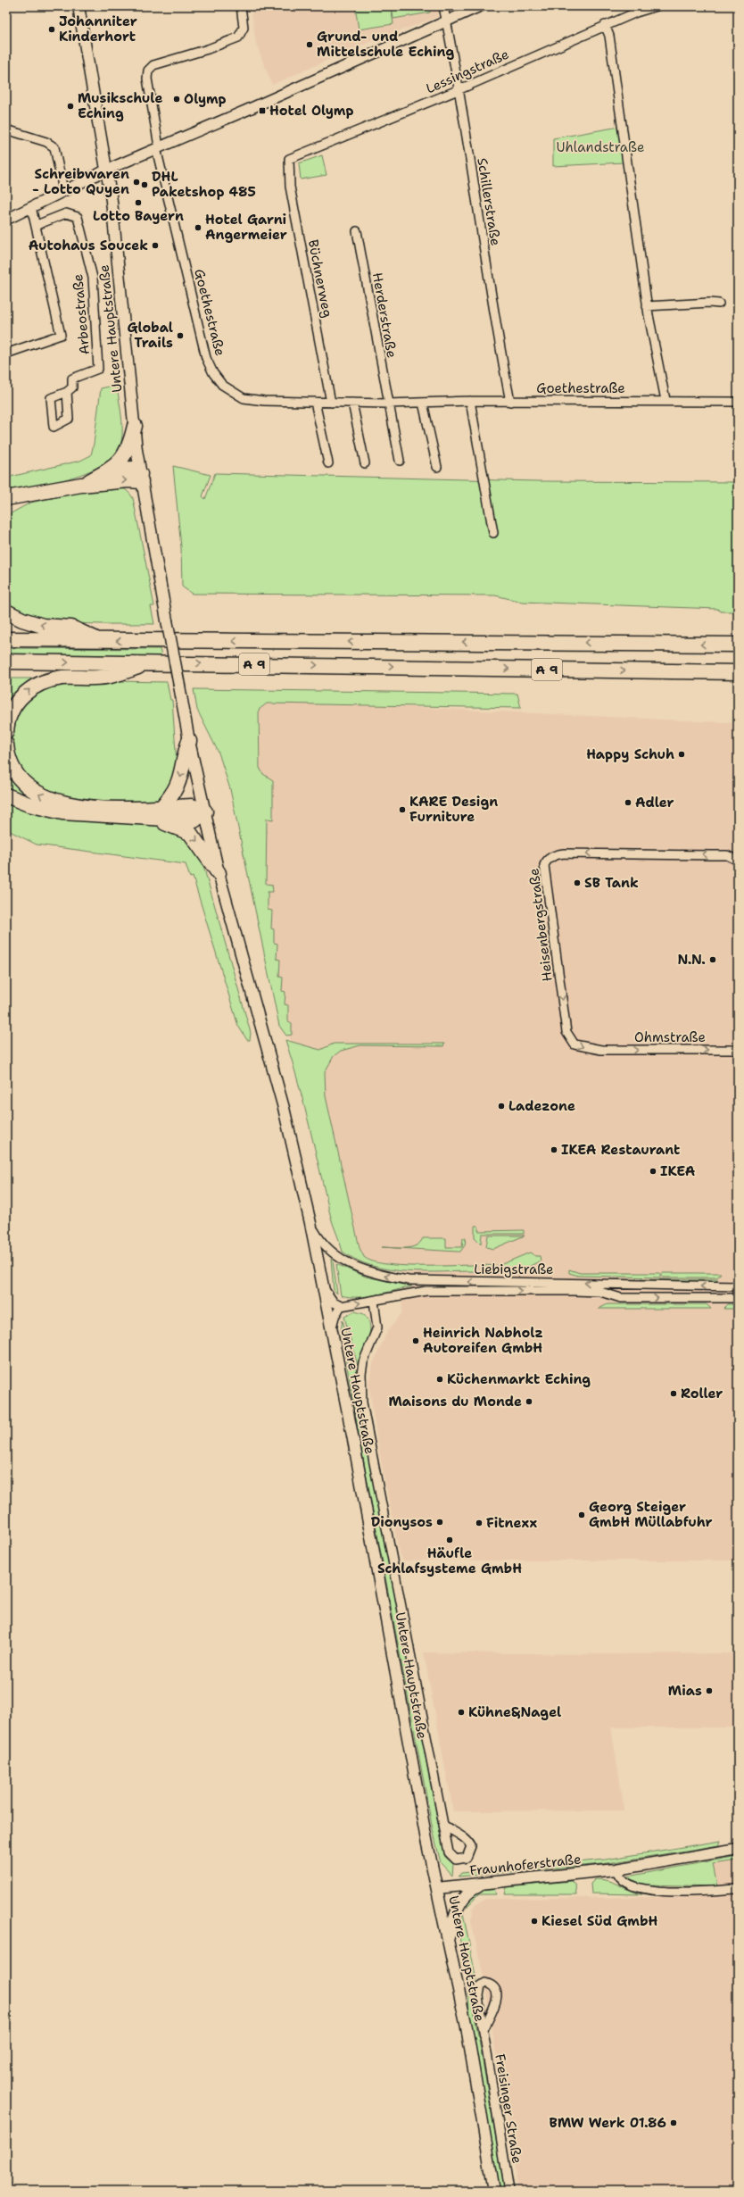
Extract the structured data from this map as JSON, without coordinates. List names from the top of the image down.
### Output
{
  "streets": {
    "highway": ["A 9"],
    "main road": ["Untere Hauptstraße", "Fraunhoferstraße"],
    "street": [
      "Lessingstraße",
      "Schillerstraße",
      "Büchnerweg",
      "Goethestraße",
      "Arbeostraße",
      "Herderstraße",
      "Heisenbergstraße",
      "Ohmstraße",
      "Liebigstraße",
      "Freisinger Straße"
    ]
  },
  "crossings": [
    ["Lessingstraße", "Schillerstraße"],
    ["Lessingstraße", "Büchnerweg"],
    ["Schillerstraße", "Goethestraße"],
    ["Büchnerweg", "Goethestraße"],
    ["Goethestraße", "Herderstraße"],
    ["Untere Hauptstraße", "Liebigstraße"],
    ["Untere Hauptstraße", "Fraunhoferstraße"],
    ["Heisenbergstraße", "Ohmstraße"]
  ],
  "one_way": ["Ohmstraße"],
  "parks": ["Uhlandstraße"],
  "places": {
    "other": [
      "Johanniter Kinderhort",
      "Grund- und Mittelschule Eching",
      "Olymp",
      "Musikschule Eching",
      "Schreibwaren - Lotto Quyen",
      "DHL Paketshop 485",
      "Lotto Bayern",
      "Hotel Garni Angermeier",
      "Autohaus Soucek",
      "Global Trails",
      "Happy Schuh",
      "Adler",
      "KARE Design Furniture",
      "SB Tank",
      "N.N.",
      "Ladezone",
      "IKEA Restaurant",
      "IKEA",
      "Heinrich Nabholz Autoreifen GmbH",
      "Küchenmarkt Eching",
      "Roller",
      "Maisons du Monde",
      "Georg Steiger GmbH Müllabfuhr",
      "Dionysos",
      "Fitnexx",
      "Häufle Schlafsysteme GmbH",
      "Mias",
      "Kühne&Nagel",
      "Kiesel Süd GmbH",
      "BMW Werk 01.86"
    ],
    "transit": ["Hotel Olymp"]
  }
}
